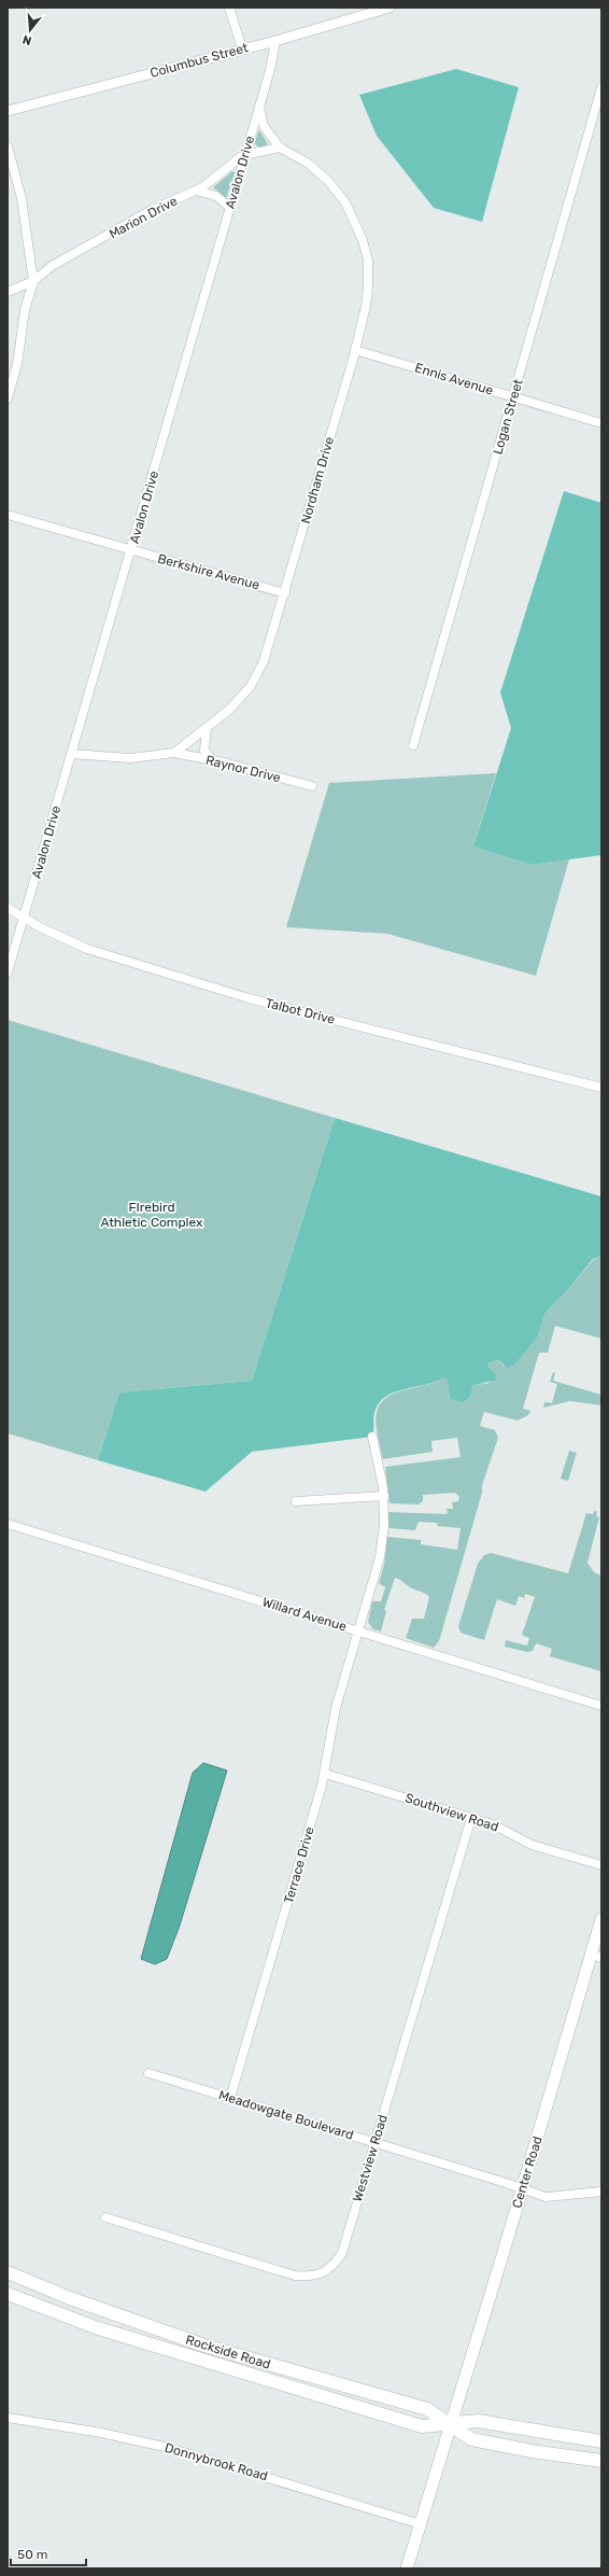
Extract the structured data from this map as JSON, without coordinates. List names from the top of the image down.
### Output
{
  "streets": {
    "main road": ["Center Road", "Rockside Road"],
    "street": [
      "Columbus Street",
      "Avalon Drive",
      "Marion Drive",
      "Ennis Avenue",
      "Logan Street",
      "Nordham Drive",
      "Berkshire Avenue",
      "Raynor Drive",
      "Talbot Drive",
      "Willard Avenue",
      "Southview Road",
      "Terrace Drive",
      "Meadowgate Boulevard",
      "Westview Road",
      "Donnybrook Road"
    ]
  },
  "crossings": [
    ["Columbus Street", "Avalon Drive"],
    ["Avalon Drive", "Marion Drive"],
    ["Avalon Drive", "Nordham Drive"],
    ["Avalon Drive", "Berkshire Avenue"],
    ["Avalon Drive", "Talbot Drive"],
    ["Marion Drive", "Nordham Drive"],
    ["Ennis Avenue", "Logan Street"],
    ["Ennis Avenue", "Nordham Drive"],
    ["Nordham Drive", "Berkshire Avenue"],
    ["Nordham Drive", "Raynor Drive"],
    ["Willard Avenue", "Terrace Drive"],
    ["Southview Road", "Terrace Drive"],
    ["Southview Road", "Westview Road"],
    ["Terrace Drive", "Meadowgate Boulevard"],
    ["Meadowgate Boulevard", "Westview Road"],
    ["Meadowgate Boulevard", "Center Road"],
    ["Center Road", "Rockside Road"],
    ["Center Road", "Donnybrook Road"]
  ],
  "parks": ["FIrebird Athletic Complex"],
  "scale_bar": "50 m",
  "north": "bottom"
}
